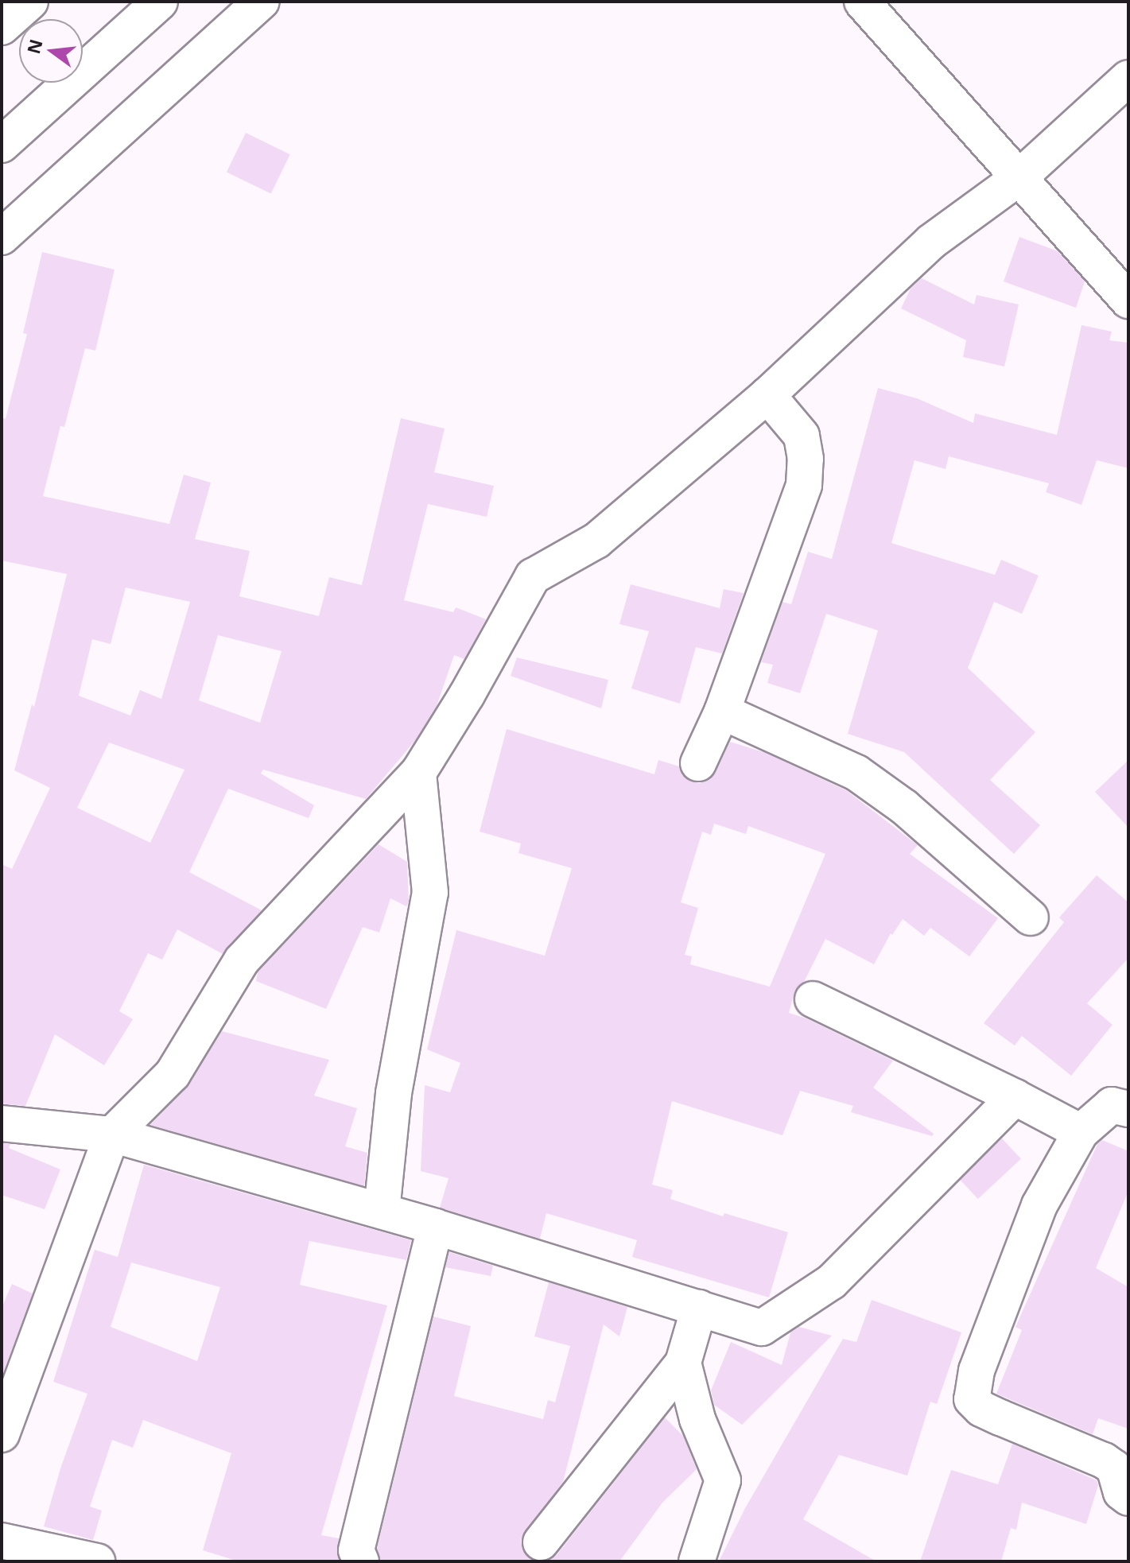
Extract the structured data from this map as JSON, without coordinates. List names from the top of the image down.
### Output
{
  "north": "left"
}
